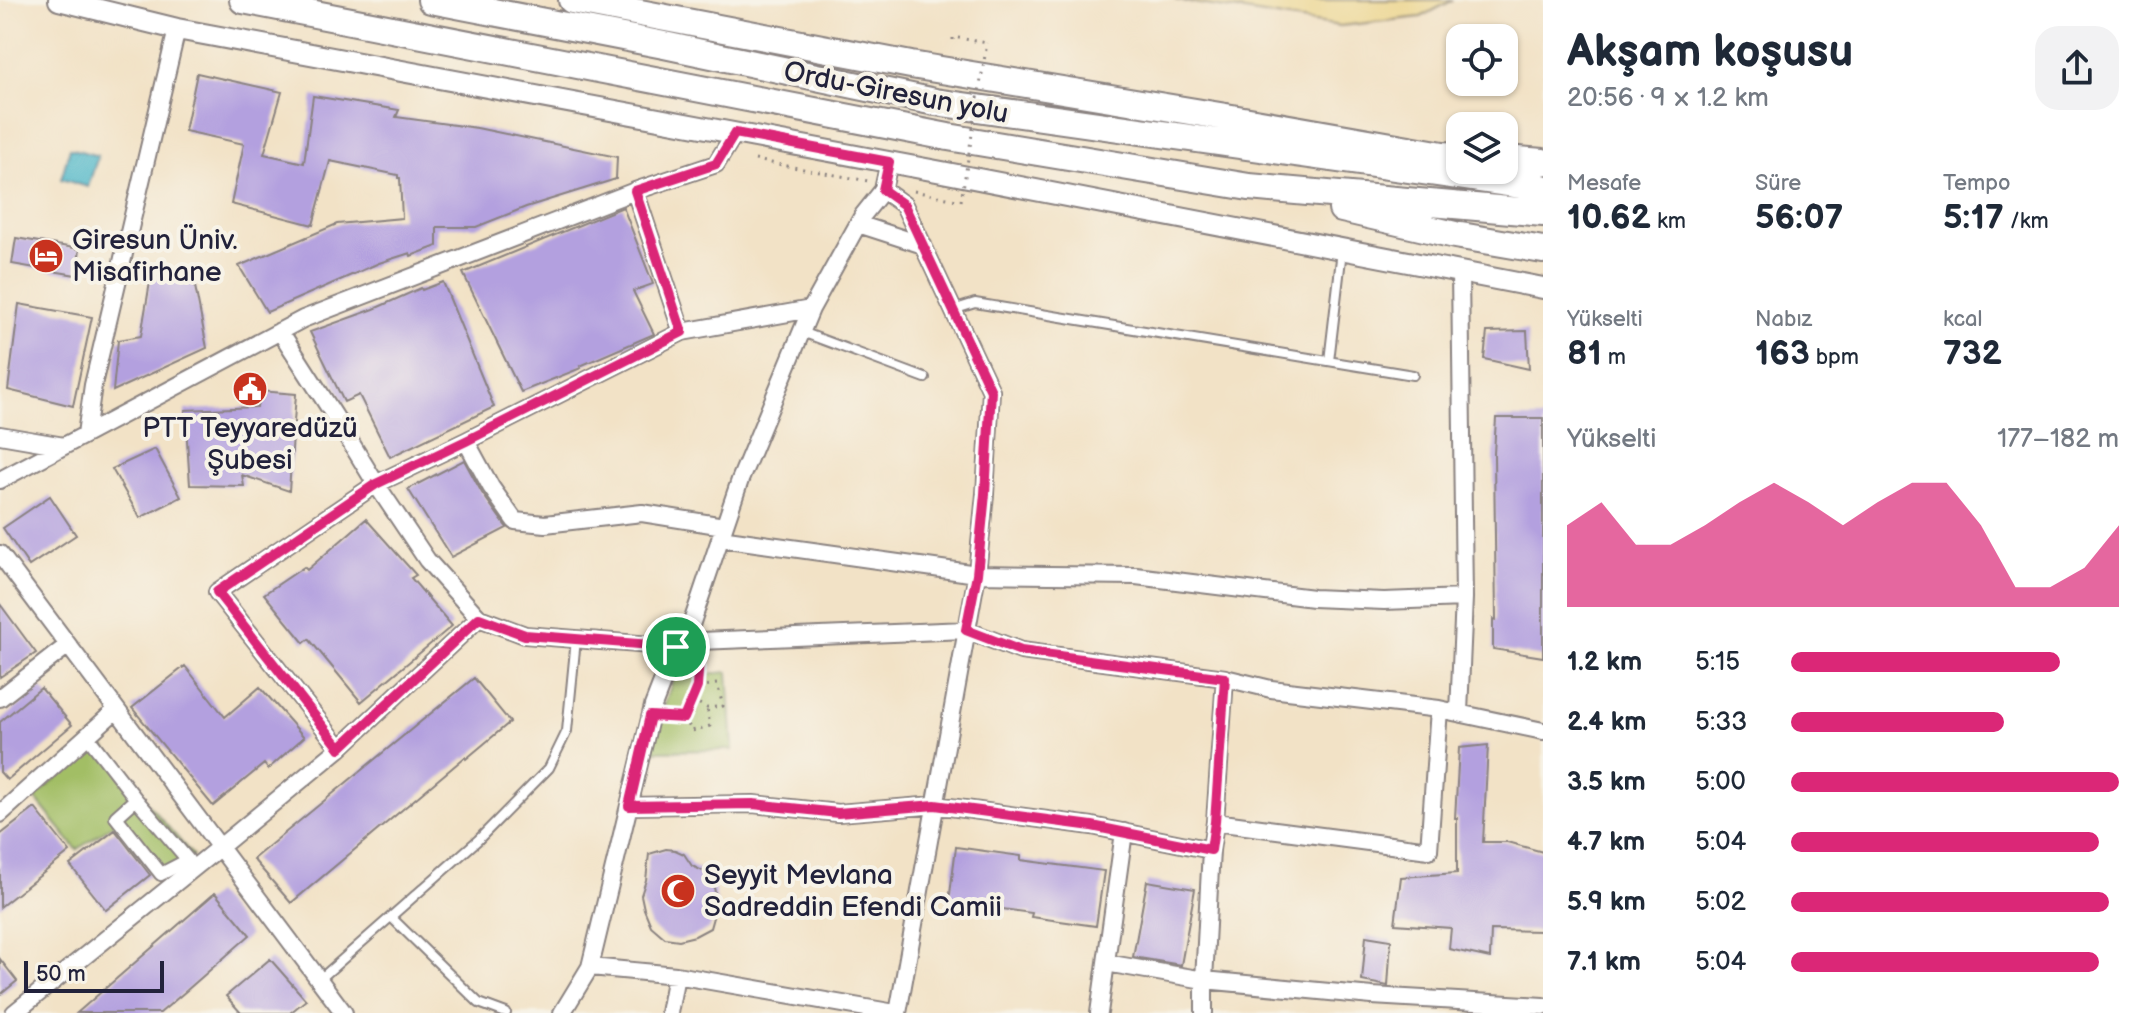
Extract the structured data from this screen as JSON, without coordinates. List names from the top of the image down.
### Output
{
  "streets": {
    "highway": ["Ordu-Giresun yolu"]
  },
  "places": {
    "hotel": ["Giresun Üniv. Misafirhane"],
    "public building": ["PTT Teyyaredüzü Şubesi"],
    "mosque": ["Seyyit Mevlana Sadreddin Efendi Camii"]
  },
  "scale_bar": "50 m",
  "page": {
    "heading": ["Akşam koşusu", "20:56 · 9 × 1.2 km"],
    "stats": [
      ["Mesafe", "10.62 km"],
      ["Süre", "56:07"],
      ["Tempo", "5:17 /km"],
      ["Yükselti", "81 m"],
      ["Nabız", "163 bpm"],
      ["kcal", "732"]
    ],
    "chart": ["Yükselti", "177–182 m"],
    "list": [
      {
        "name": "1.2 km",
        "note": "5:15"
      },
      {
        "name": "2.4 km",
        "note": "5:33"
      },
      {
        "name": "3.5 km",
        "note": "5:00"
      },
      {
        "name": "4.7 km",
        "note": "5:04"
      },
      {
        "name": "5.9 km",
        "note": "5:02"
      },
      {
        "name": "7.1 km",
        "note": "5:04"
      }
    ],
    "scale": "50 m"
  }
}
